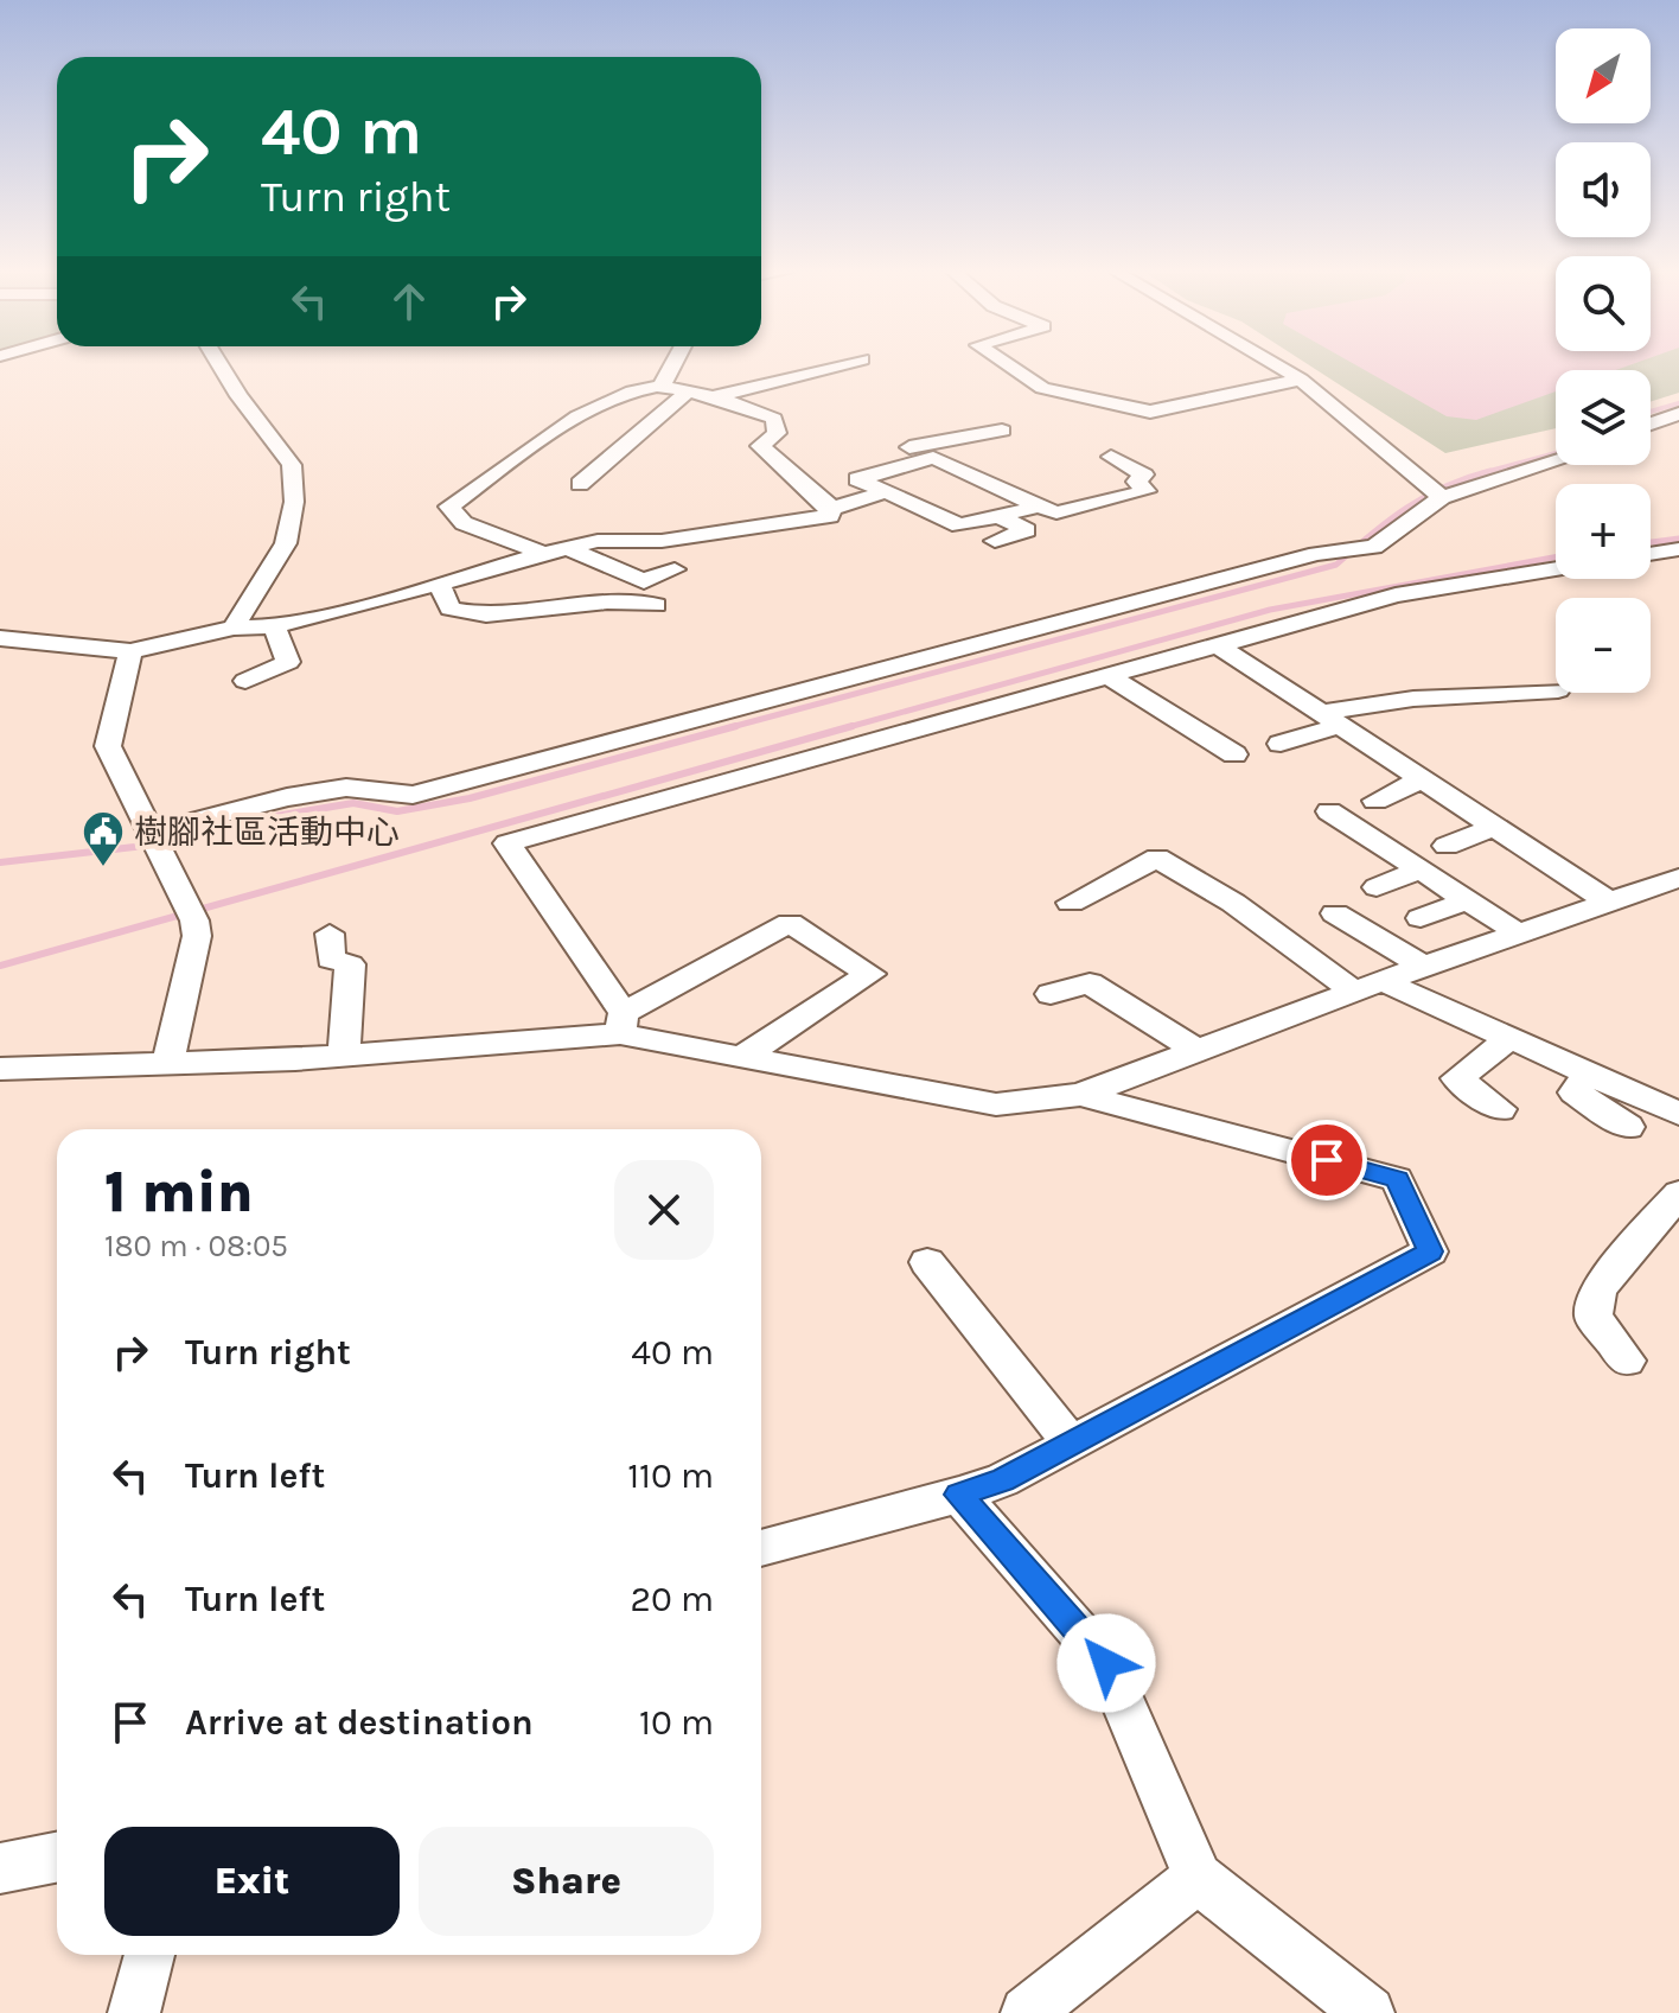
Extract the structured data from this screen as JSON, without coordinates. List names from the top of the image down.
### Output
{
  "places": {
    "public building": ["樹腳社區活動中心"]
  },
  "north": "bottom left",
  "page": {
    "map_buttons": ["+", "−"],
    "turn": ["40 m", "Turn right"],
    "heading": ["1 min", "180 m · 08:05"],
    "list": [
      {
        "name": "Turn right",
        "value": "40 m"
      },
      {
        "name": "Turn left",
        "value": "110 m"
      },
      {
        "name": "Turn left",
        "value": "20 m"
      },
      {
        "name": "Arrive at destination",
        "value": "10 m"
      }
    ],
    "buttons": ["Exit", "Share"]
  }
}
